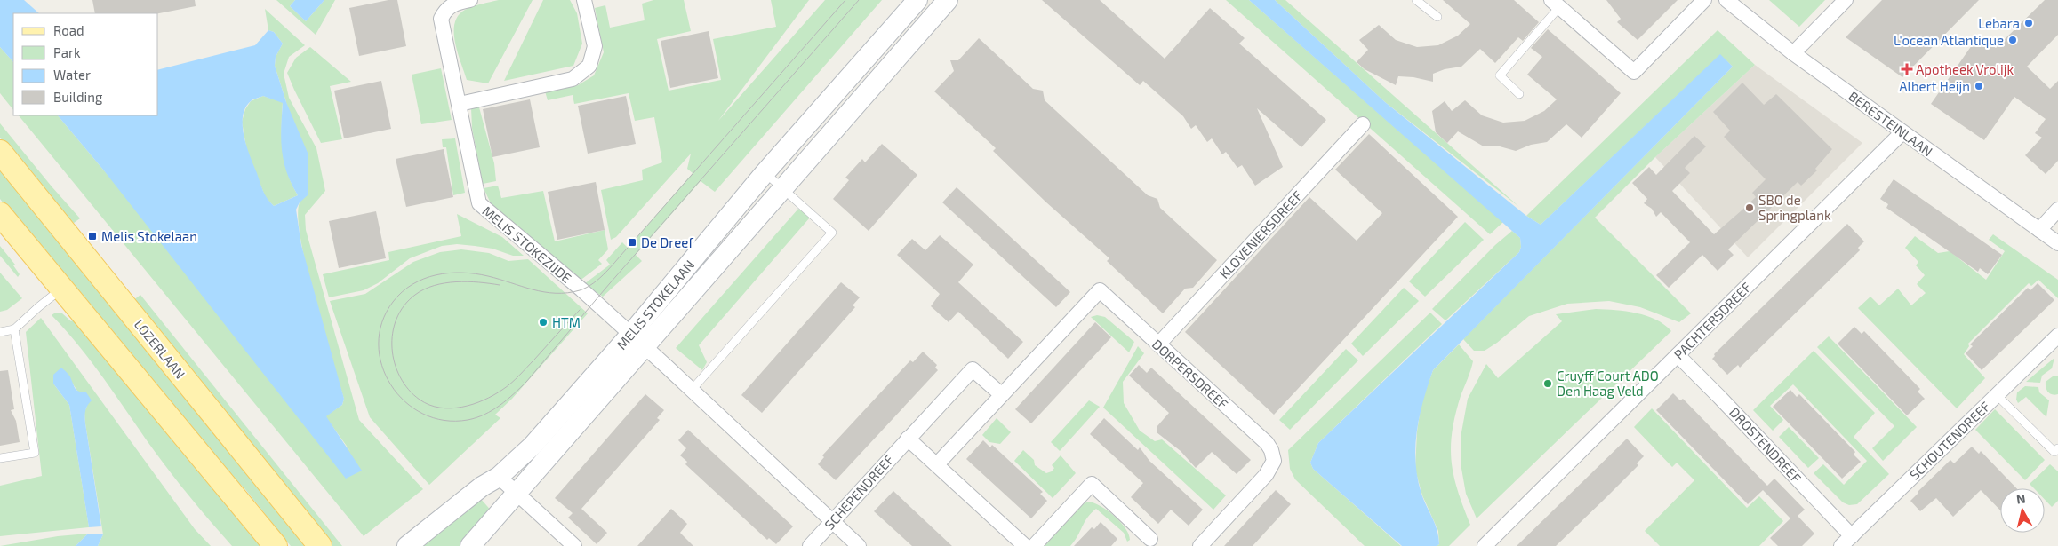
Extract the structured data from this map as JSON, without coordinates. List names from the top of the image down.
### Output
{
  "streets": {
    "main road": ["LOZERLAAN"],
    "street": [
      "BERESTEINLAAN",
      "KLOVENIERSDREEF",
      "MELIS STOKEZIJDE",
      "MELIS STOKELAAN",
      "PACHTERSDREEF",
      "DORPERSDREEF",
      "SCHOUTENDREEF",
      "DROSTENDREEF",
      "SCHEPENDREEF"
    ]
  },
  "crossings": [
    ["BERESTEINLAAN", "PACHTERSDREEF"],
    ["KLOVENIERSDREEF", "DORPERSDREEF"],
    ["MELIS STOKEZIJDE", "MELIS STOKELAAN"],
    ["PACHTERSDREEF", "DROSTENDREEF"],
    ["DORPERSDREEF", "SCHEPENDREEF"],
    ["SCHOUTENDREEF", "DROSTENDREEF"]
  ],
  "places": {
    "other": [
      "Lebara",
      "L'ocean Atlantique",
      "Albert Heijn",
      "SBO de Springplank",
      "HTM",
      "Cruyff Court ADO Den Haag Veld"
    ],
    "health": ["Apotheek Vrolijk"],
    "transit": ["Melis Stokelaan", "De Dreef"]
  },
  "legend": [
    "Road",
    "Park",
    "Water",
    "Building"
  ],
  "north": "top"
}
